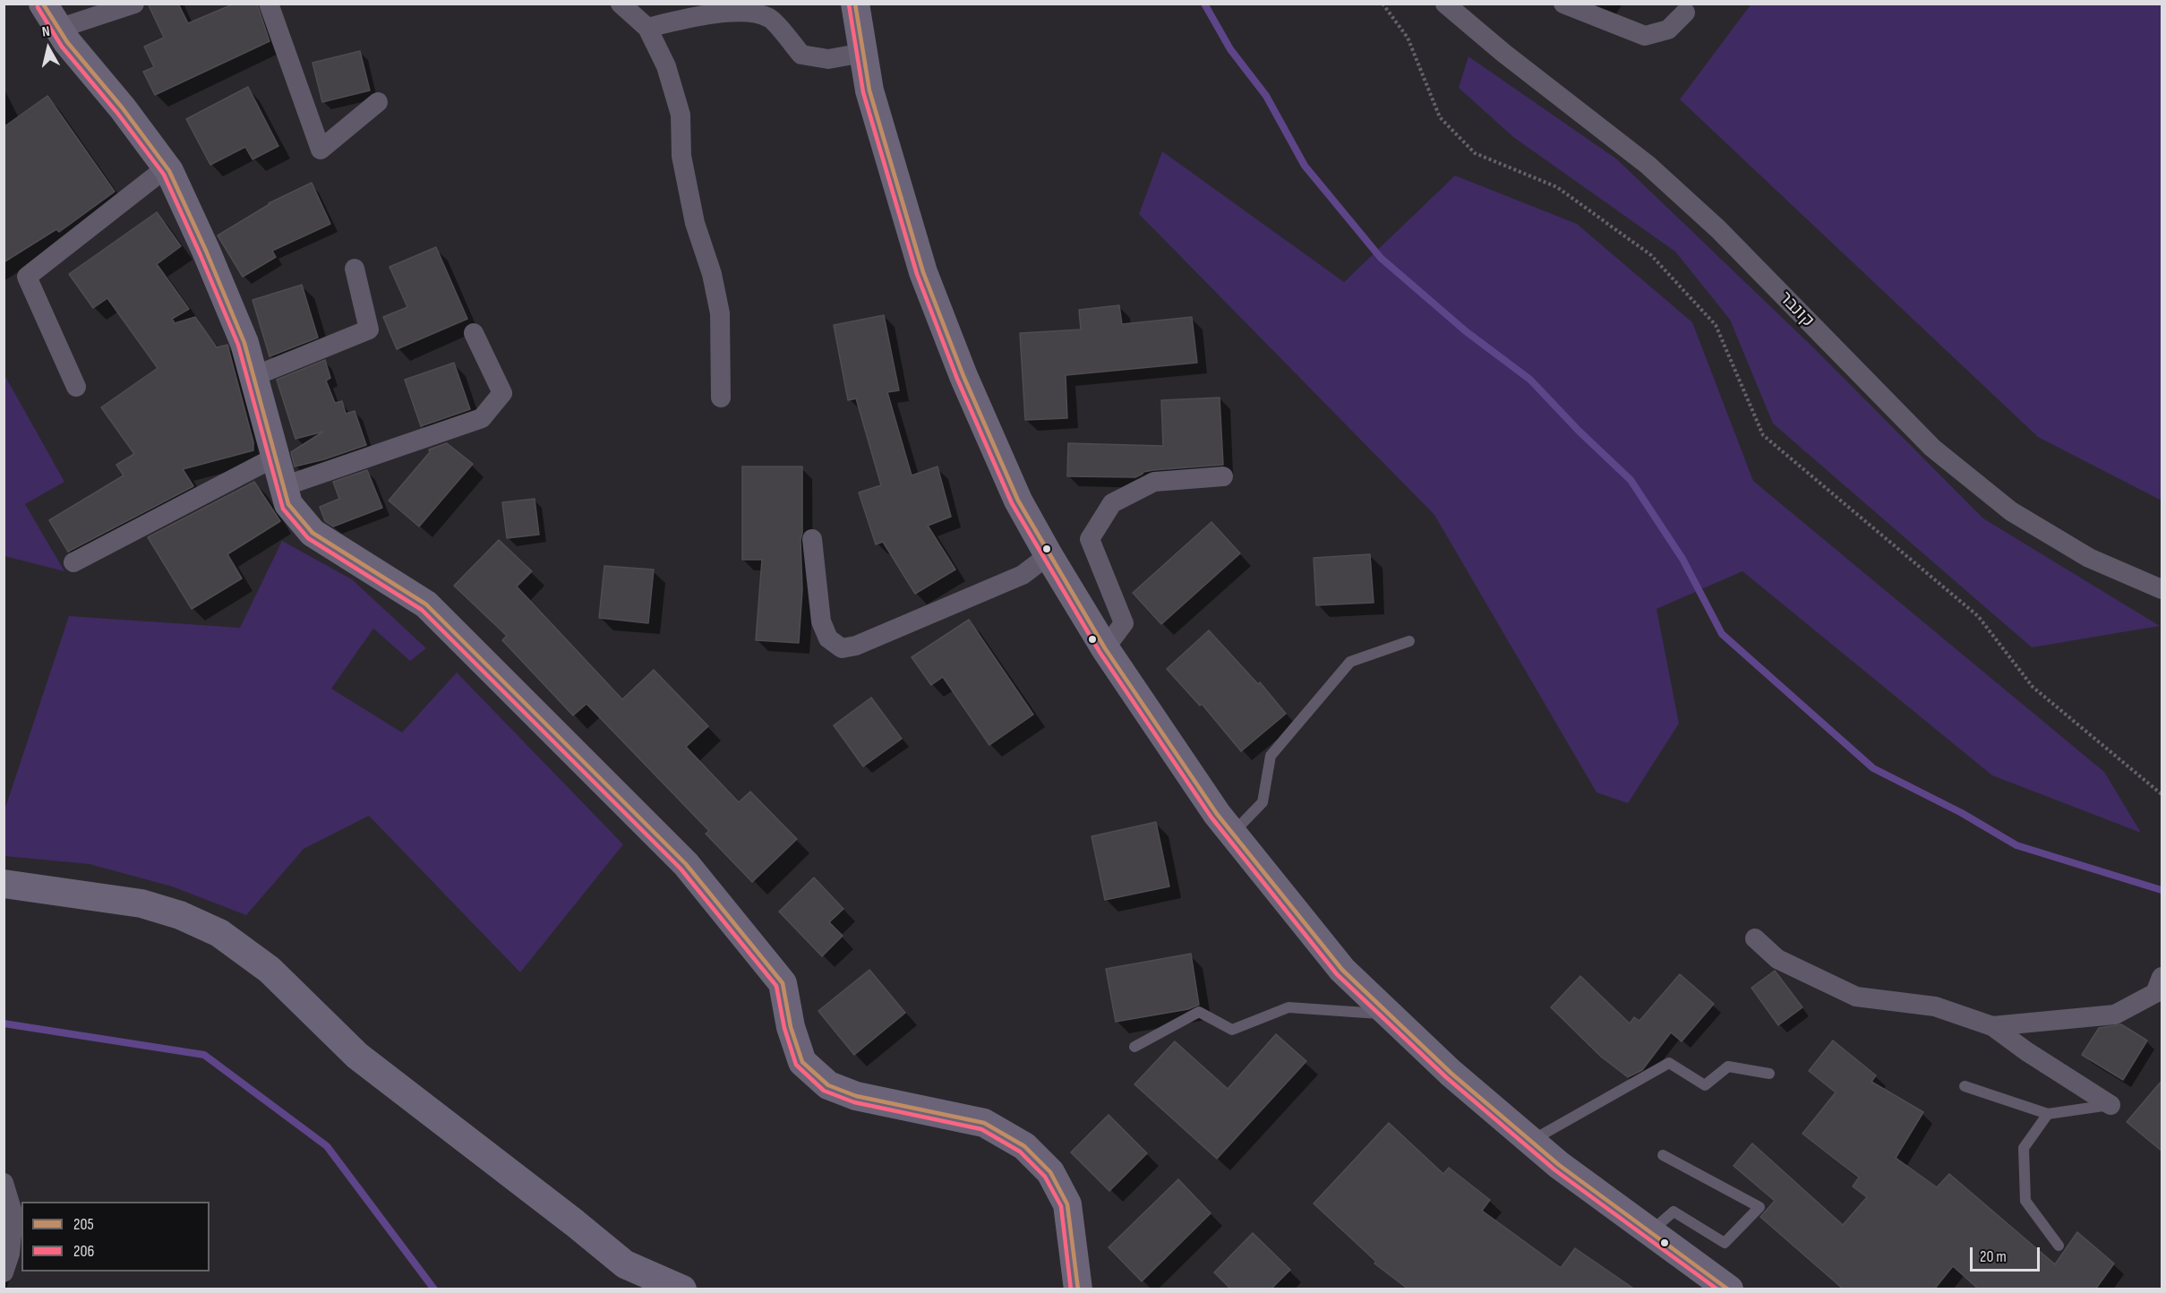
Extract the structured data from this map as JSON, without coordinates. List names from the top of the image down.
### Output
{
  "streets": {
    "street": ["קונבר"]
  },
  "lines": ["transit line 205", "transit line 206"],
  "legend": ["205", "206"],
  "scale_bar": "20 m",
  "north": "top"
}
